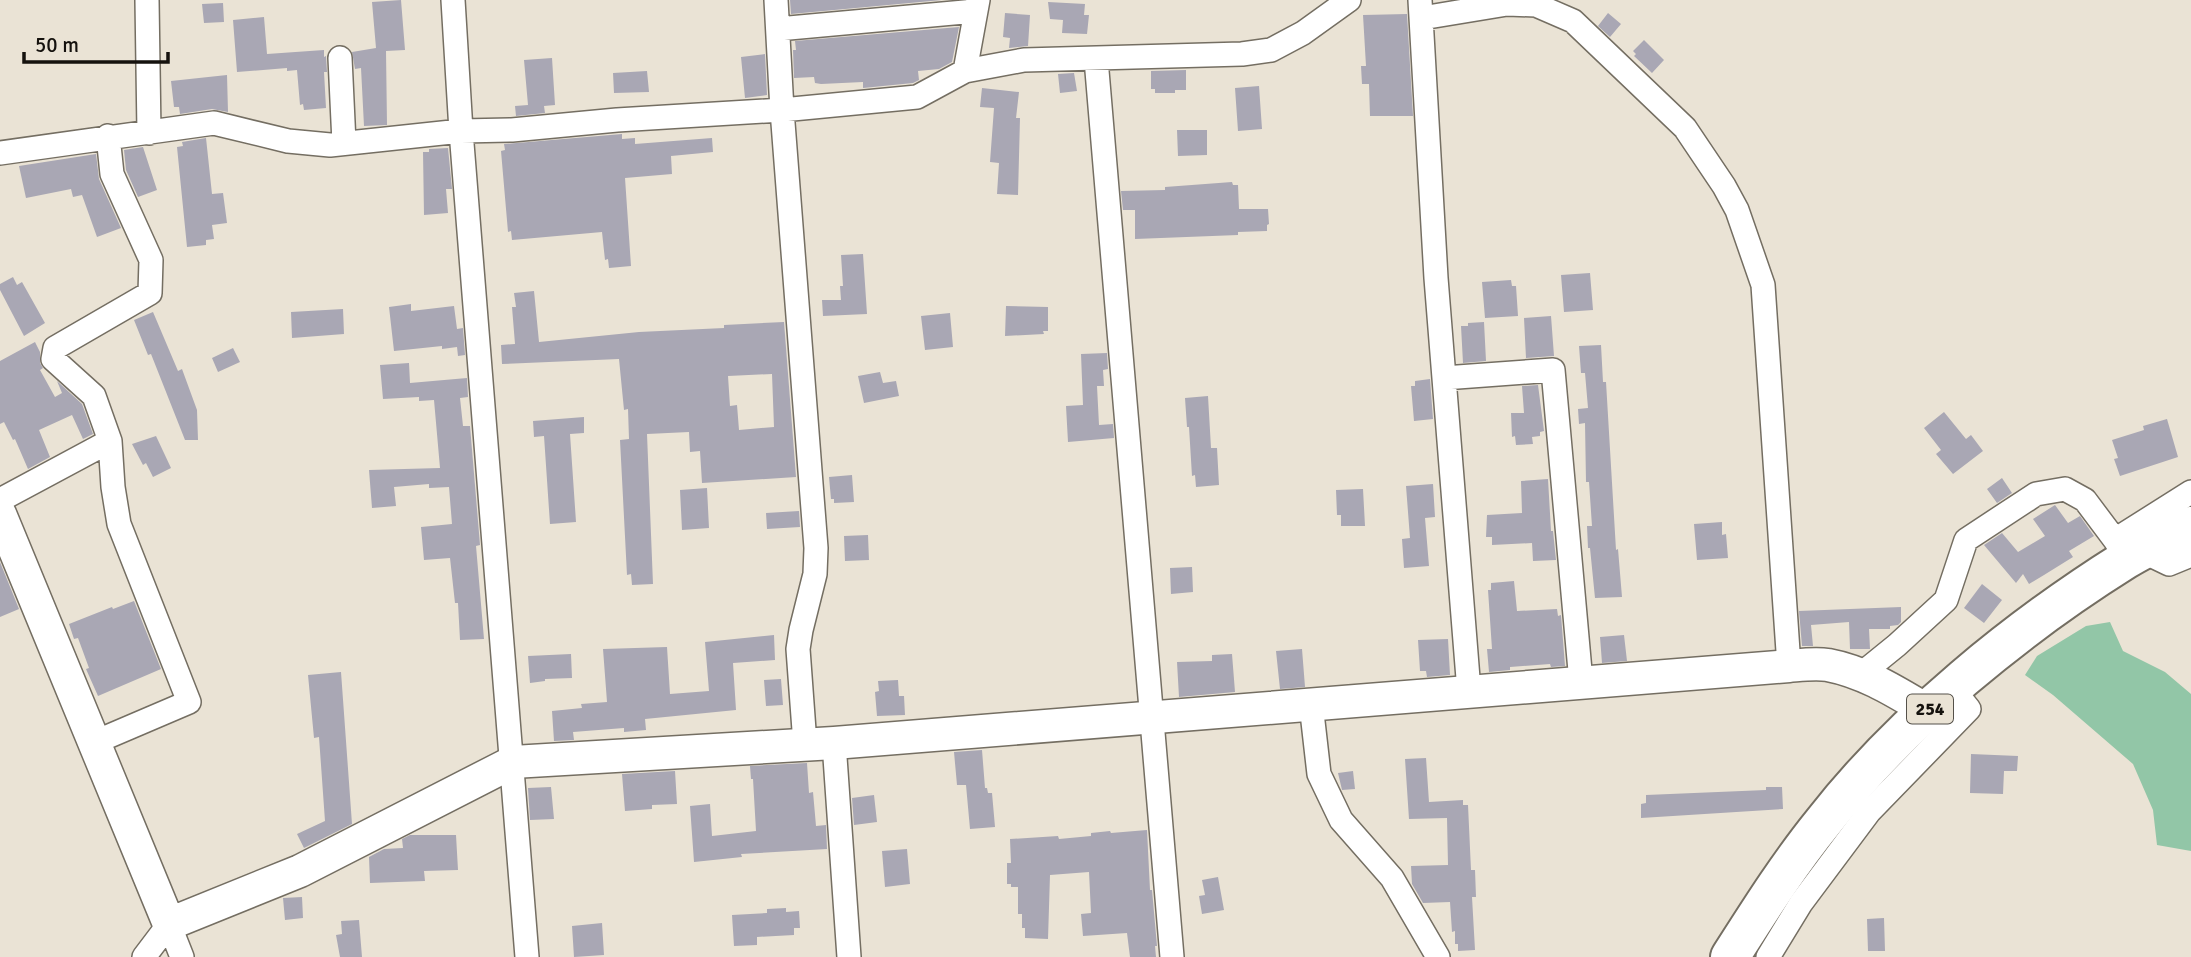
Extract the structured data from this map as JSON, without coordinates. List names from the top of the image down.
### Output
{
  "streets": {
    "highway": ["254"]
  },
  "scale_bar": "50 m"
}
